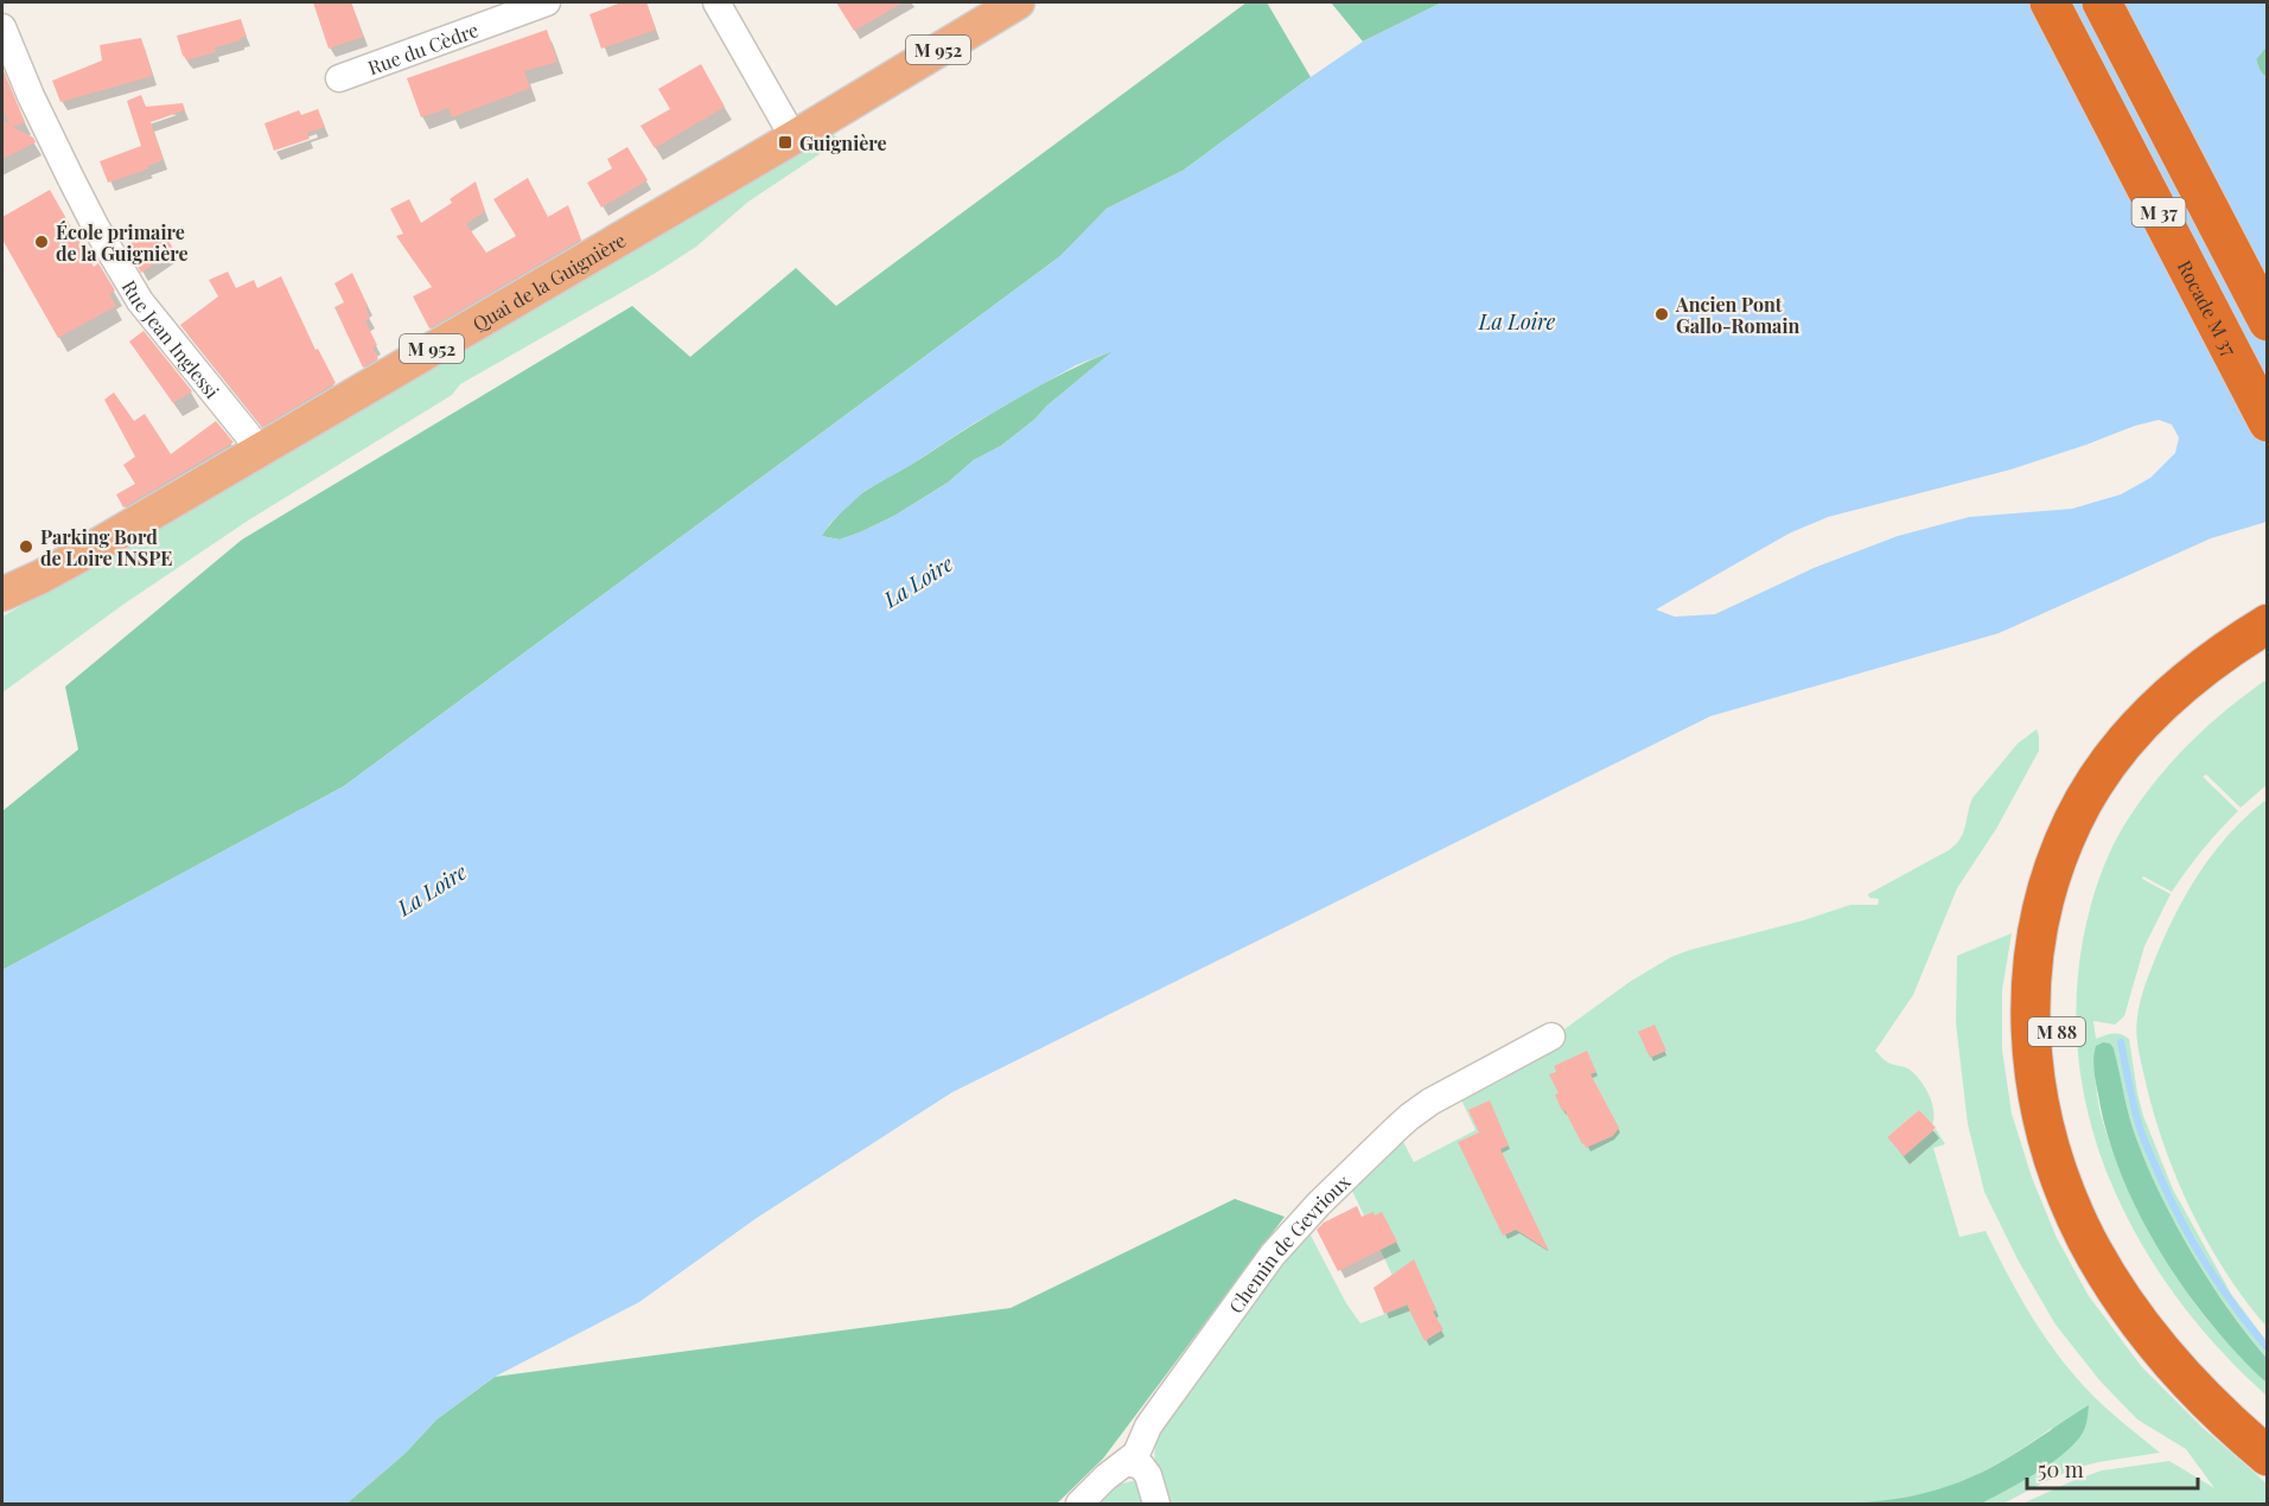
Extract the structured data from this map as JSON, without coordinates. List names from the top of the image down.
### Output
{
  "streets": {
    "highway": ["M 37", "Rocade M 37", "M 88"],
    "main road": ["M 952", "Quai de la Guignière"],
    "street": ["Rue du Cèdre", "Rue Jean Inglessi", "Chemin de Gevrioux"]
  },
  "crossings": [
    ["Quai de la Guignière", "Rue Jean Inglessi"]
  ],
  "water": ["La Loire"],
  "places": {
    "transit": ["Guignière"],
    "other": ["École primaire de la Guignière", "Ancien Pont Gallo-Romain", "Parking Bord de Loire INSPE"]
  },
  "scale_bar": "50 m"
}
